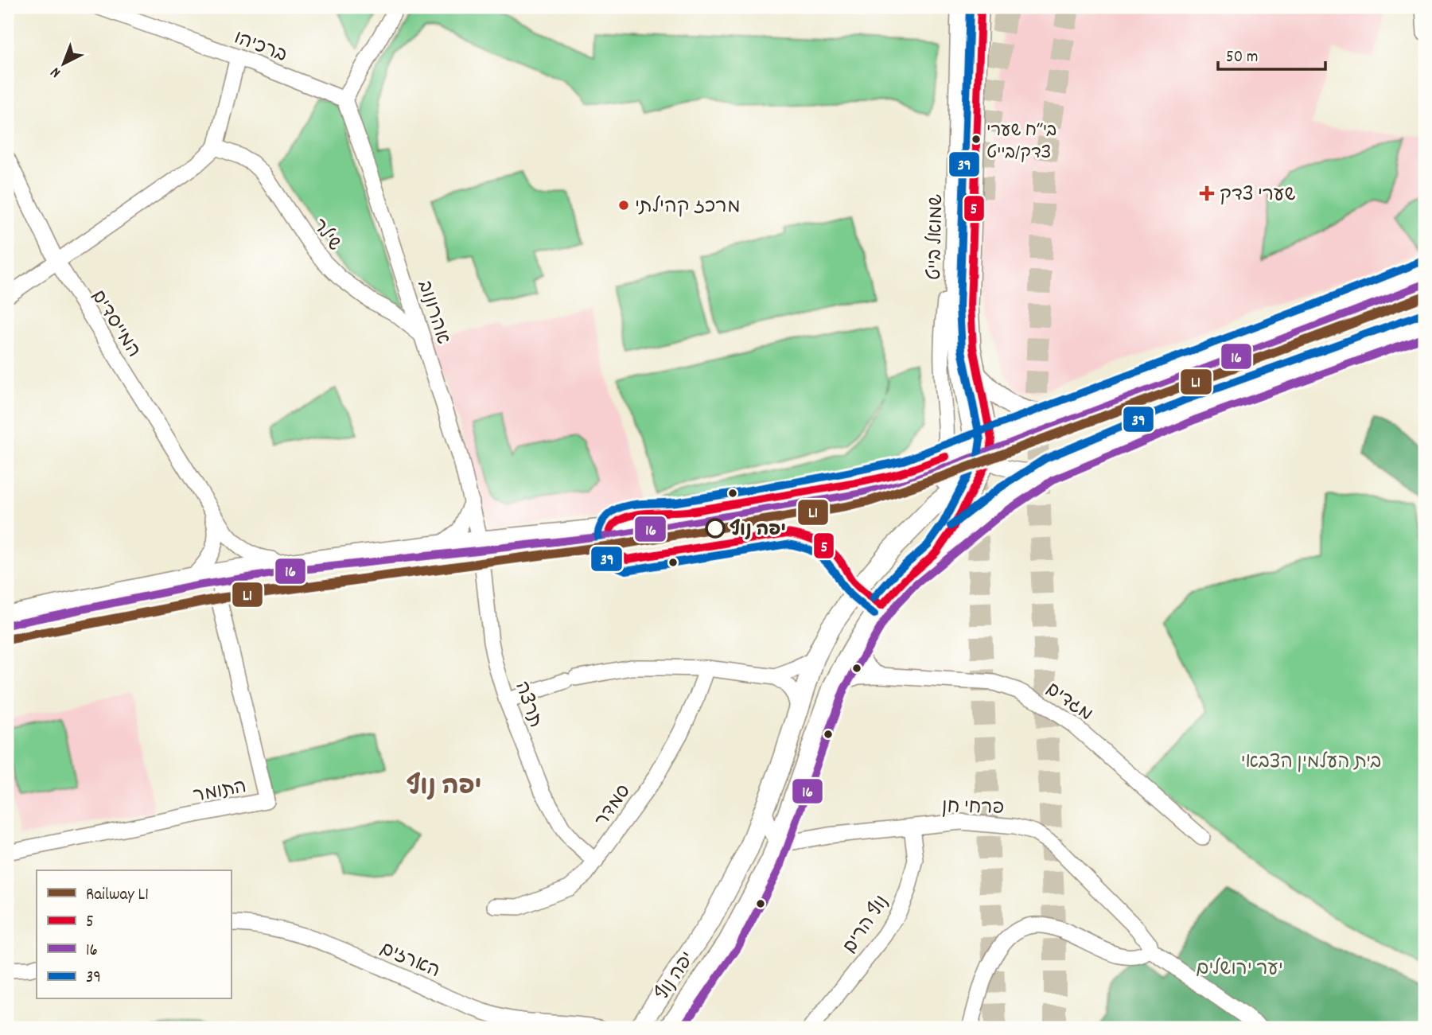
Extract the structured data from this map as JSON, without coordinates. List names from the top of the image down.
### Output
{
  "streets": {
    "main road": ["יפה נוף"],
    "street": [
      "ברכיהו",
      "שילר",
      "שמואל בייט",
      "אהרונוב",
      "המייסדים",
      "מגדים",
      "תרצה",
      "התומר",
      "סמדר",
      "פרחי חן",
      "נוף הרים",
      "הארזים"
    ]
  },
  "crossings": [
    ["ברכיהו", "אהרונוב"],
    ["שילר", "אהרונוב"],
    ["שמואל בייט", "יפה נוף"],
    ["אהרונוב", "תרצה"],
    ["מגדים", "יפה נוף"],
    ["תרצה", "סמדר"],
    ["פרחי חן", "נוף הרים"],
    ["פרחי חן", "יפה נוף"]
  ],
  "districts": ["יפה נוף"],
  "parks": ["בית העלמין הצבאי", "יער ירושלים"],
  "places": {
    "other": ["בי״ח שערי צדק/בייט", "מרכז קהילתי", "יפה נוף"],
    "health": ["שערי צדק"]
  },
  "lines": [
    "transit line 5",
    "transit line 39",
    "transit line 16",
    "rail line L1"
  ],
  "legend": [
    "Railway L1",
    "5",
    "16",
    "39"
  ],
  "scale_bar": "50 m",
  "north": "bottom left"
}
